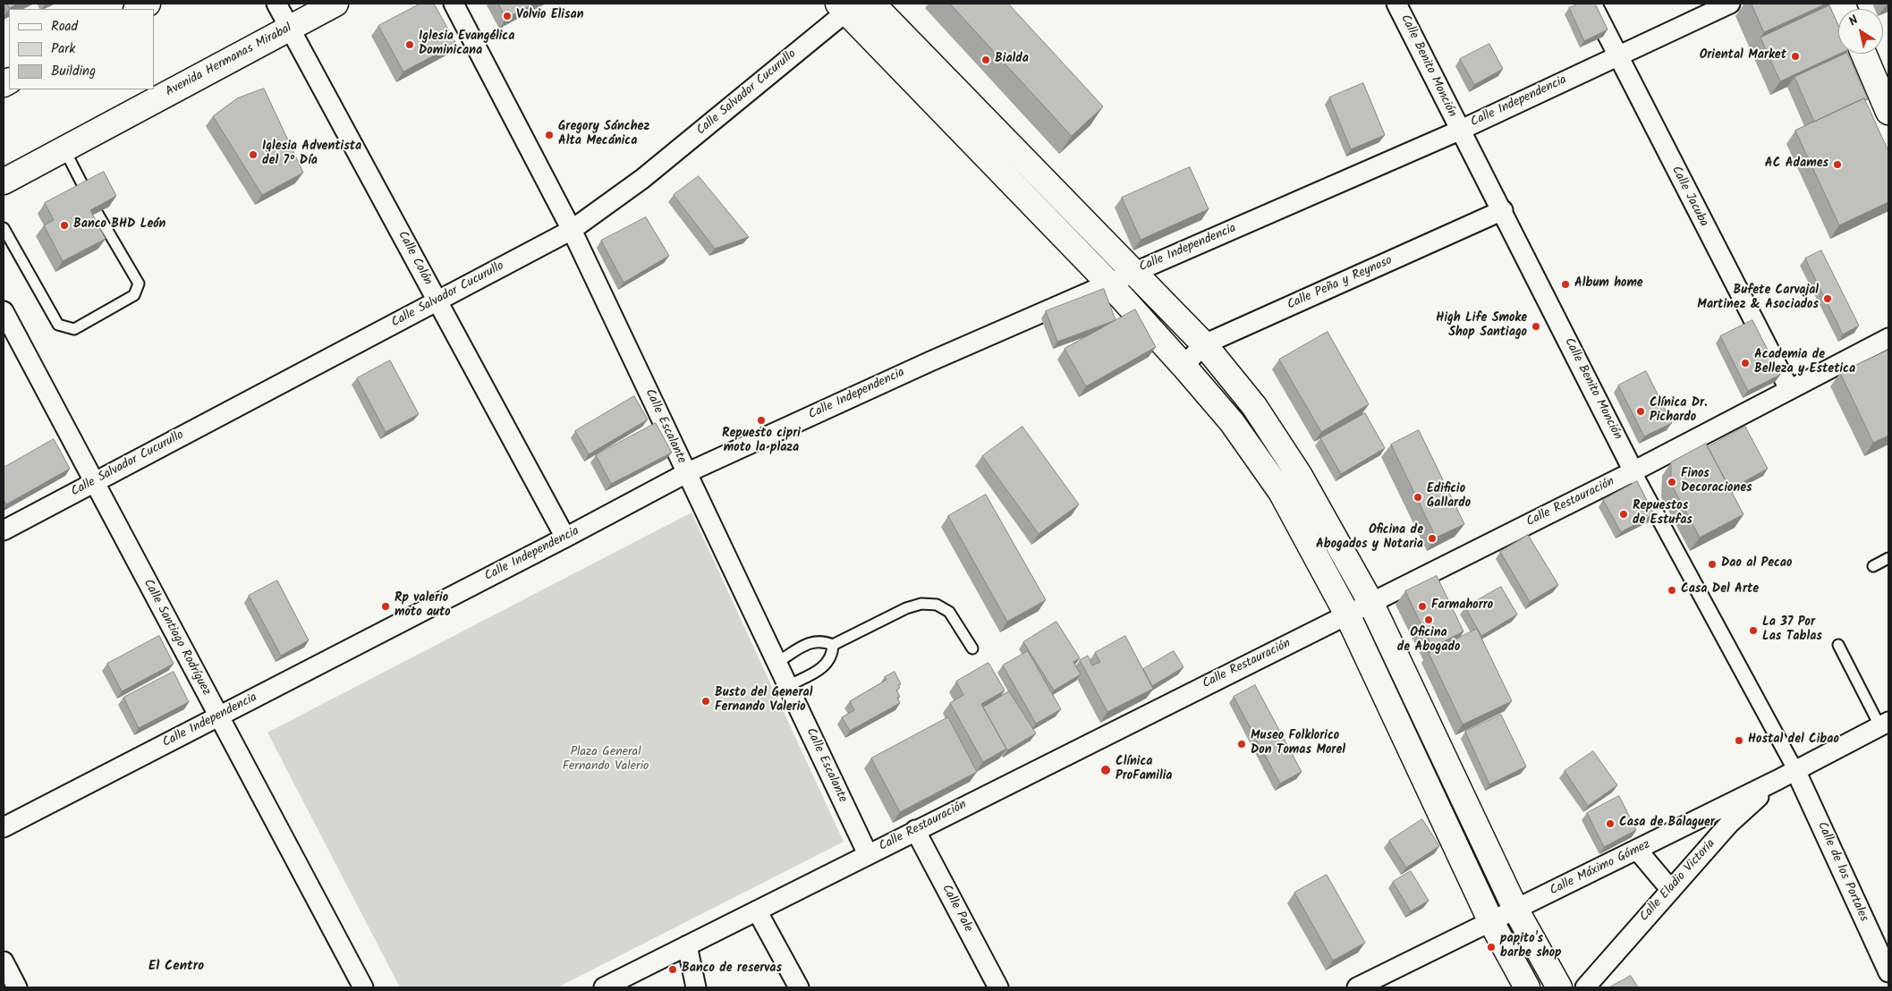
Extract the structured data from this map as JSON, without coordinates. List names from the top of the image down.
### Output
{
  "streets": {
    "main road": ["Avenida Hermanas Mirabal"],
    "street": [
      "Calle Benito Monción",
      "Calle Salvador Cucurullo",
      "Calle Independencia",
      "Calle Jacuba",
      "Calle Colón",
      "Calle Peña y Reynoso",
      "Calle Escalante",
      "Calle Restauración",
      "Calle Santiago Rodríguez",
      "Calle Máximo Gómez",
      "Calle de los Portales",
      "Calle Eladio Victoria",
      "Calle Pale"
    ]
  },
  "crossings": [
    ["Avenida Hermanas Mirabal", "Calle Colón"],
    ["Calle Benito Monción", "Calle Independencia"],
    ["Calle Benito Monción", "Calle Peña y Reynoso"],
    ["Calle Benito Monción", "Calle Restauración"],
    ["Calle Benito Monción", "Calle Máximo Gómez"],
    ["Calle Benito Monción", "Calle de los Portales"],
    ["Calle Salvador Cucurullo", "Calle Colón"],
    ["Calle Salvador Cucurullo", "Calle Escalante"],
    ["Calle Salvador Cucurullo", "Calle Santiago Rodríguez"],
    ["Calle Independencia", "Calle Jacuba"],
    ["Calle Independencia", "Calle Colón"],
    ["Calle Independencia", "Calle Escalante"],
    ["Calle Independencia", "Calle Santiago Rodríguez"],
    ["Calle Jacuba", "Calle Restauración"],
    ["Calle Escalante", "Calle Restauración"],
    ["Calle Restauración", "Calle Pale"],
    ["Calle Máximo Gómez", "Calle de los Portales"],
    ["Calle Máximo Gómez", "Calle Eladio Victoria"]
  ],
  "districts": ["El Centro"],
  "parks": ["Plaza General Fernando Valerio"],
  "places": [
    "Volvio Elisan",
    "Iglesia Evangélica Dominicana",
    "Oriental Market",
    "Bialda",
    "Gregory Sánchez Alta Mecánica",
    "Iglesia Adventista del 7º Día",
    "AC Adames",
    "Banco BHD León",
    "Album home",
    "Bufete Carvajal Martinez & Asociados",
    "High Life Smoke Shop Santiago",
    "Academia de Belleza y Estetica",
    "Clínica Dr. Pichardo",
    "Repuesto cipri moto la plaza",
    "Finos Decoraciones",
    "Edificio Gallardo",
    "Repuestos de Estufas",
    "Oficina de Abogados y Notaria",
    "Dao al Pecao",
    "Casa Del Arte",
    "Rp valerio moto auto",
    "Farmahorro",
    "Oficina de Abogado",
    "La 37 Por Las Tablas",
    "Busto del General Fernando Valerio",
    "Hostal del Cibao",
    "Museo Folklorico Don Tomas Morel",
    "Clínica ProFamilia",
    "Casa de Balaguer",
    "papito's barbe shop",
    "Banco de reservas"
  ],
  "legend": ["Road", "Park", "Building"],
  "north": "top left"
}
